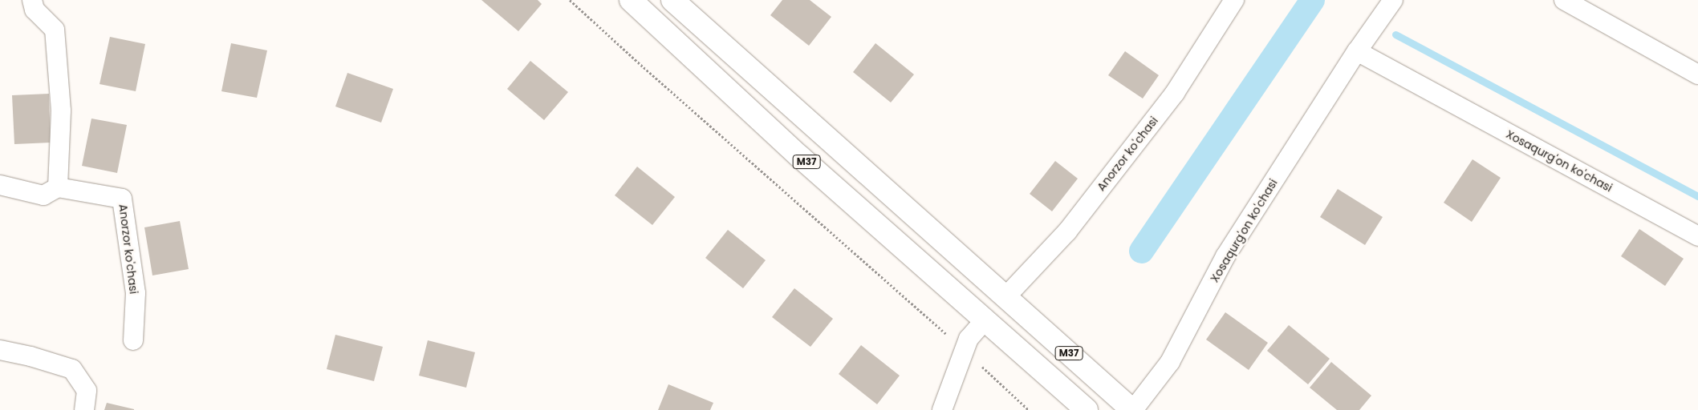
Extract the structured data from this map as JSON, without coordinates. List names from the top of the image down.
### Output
{
  "streets": {
    "highway": ["M37"],
    "street": ["Anorzor ko'chasi", "Xosaqurg'on ko'chasi"]
  },
  "crossings": [
    ["Anorzor ko'chasi", "M37"],
    ["Xosaqurg'on ko'chasi", "M37"]
  ]
}
